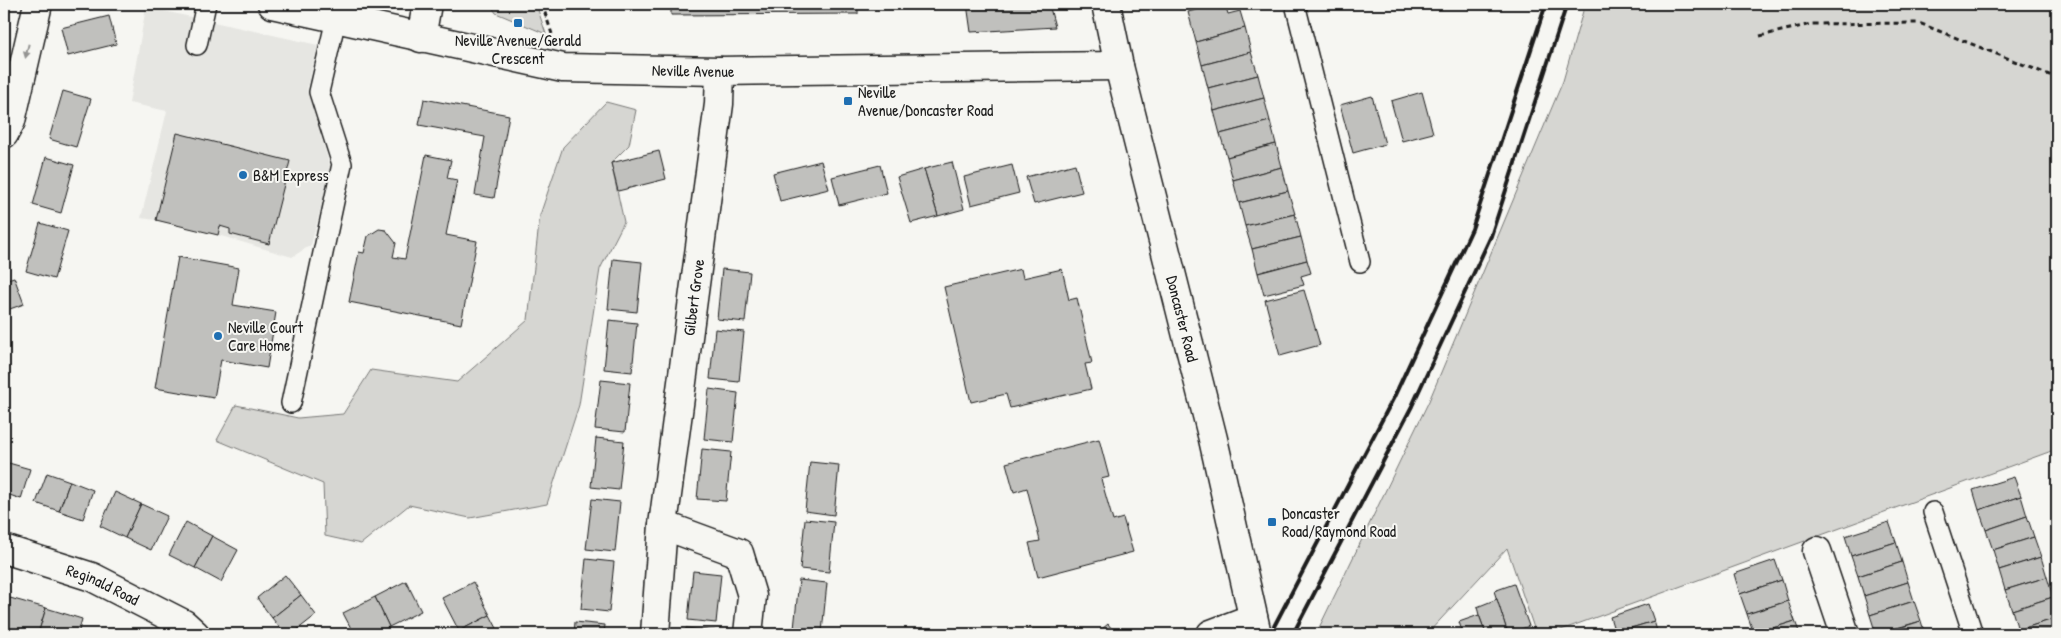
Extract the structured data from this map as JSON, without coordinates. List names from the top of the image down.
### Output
{
  "streets": {
    "main road": [
      "Neville Avenue",
      "Gilbert Grove",
      "Doncaster Road",
      "Reginald Road"
    ]
  },
  "crossings": [
    ["Neville Avenue", "Gilbert Grove"],
    ["Neville Avenue", "Doncaster Road"]
  ],
  "places": {
    "transit": ["Neville Avenue/Gerald Crescent", "Neville Avenue/Doncaster Road", "Doncaster Road/Raymond Road"],
    "other": ["B&M Express", "Neville Court Care Home"]
  }
}
